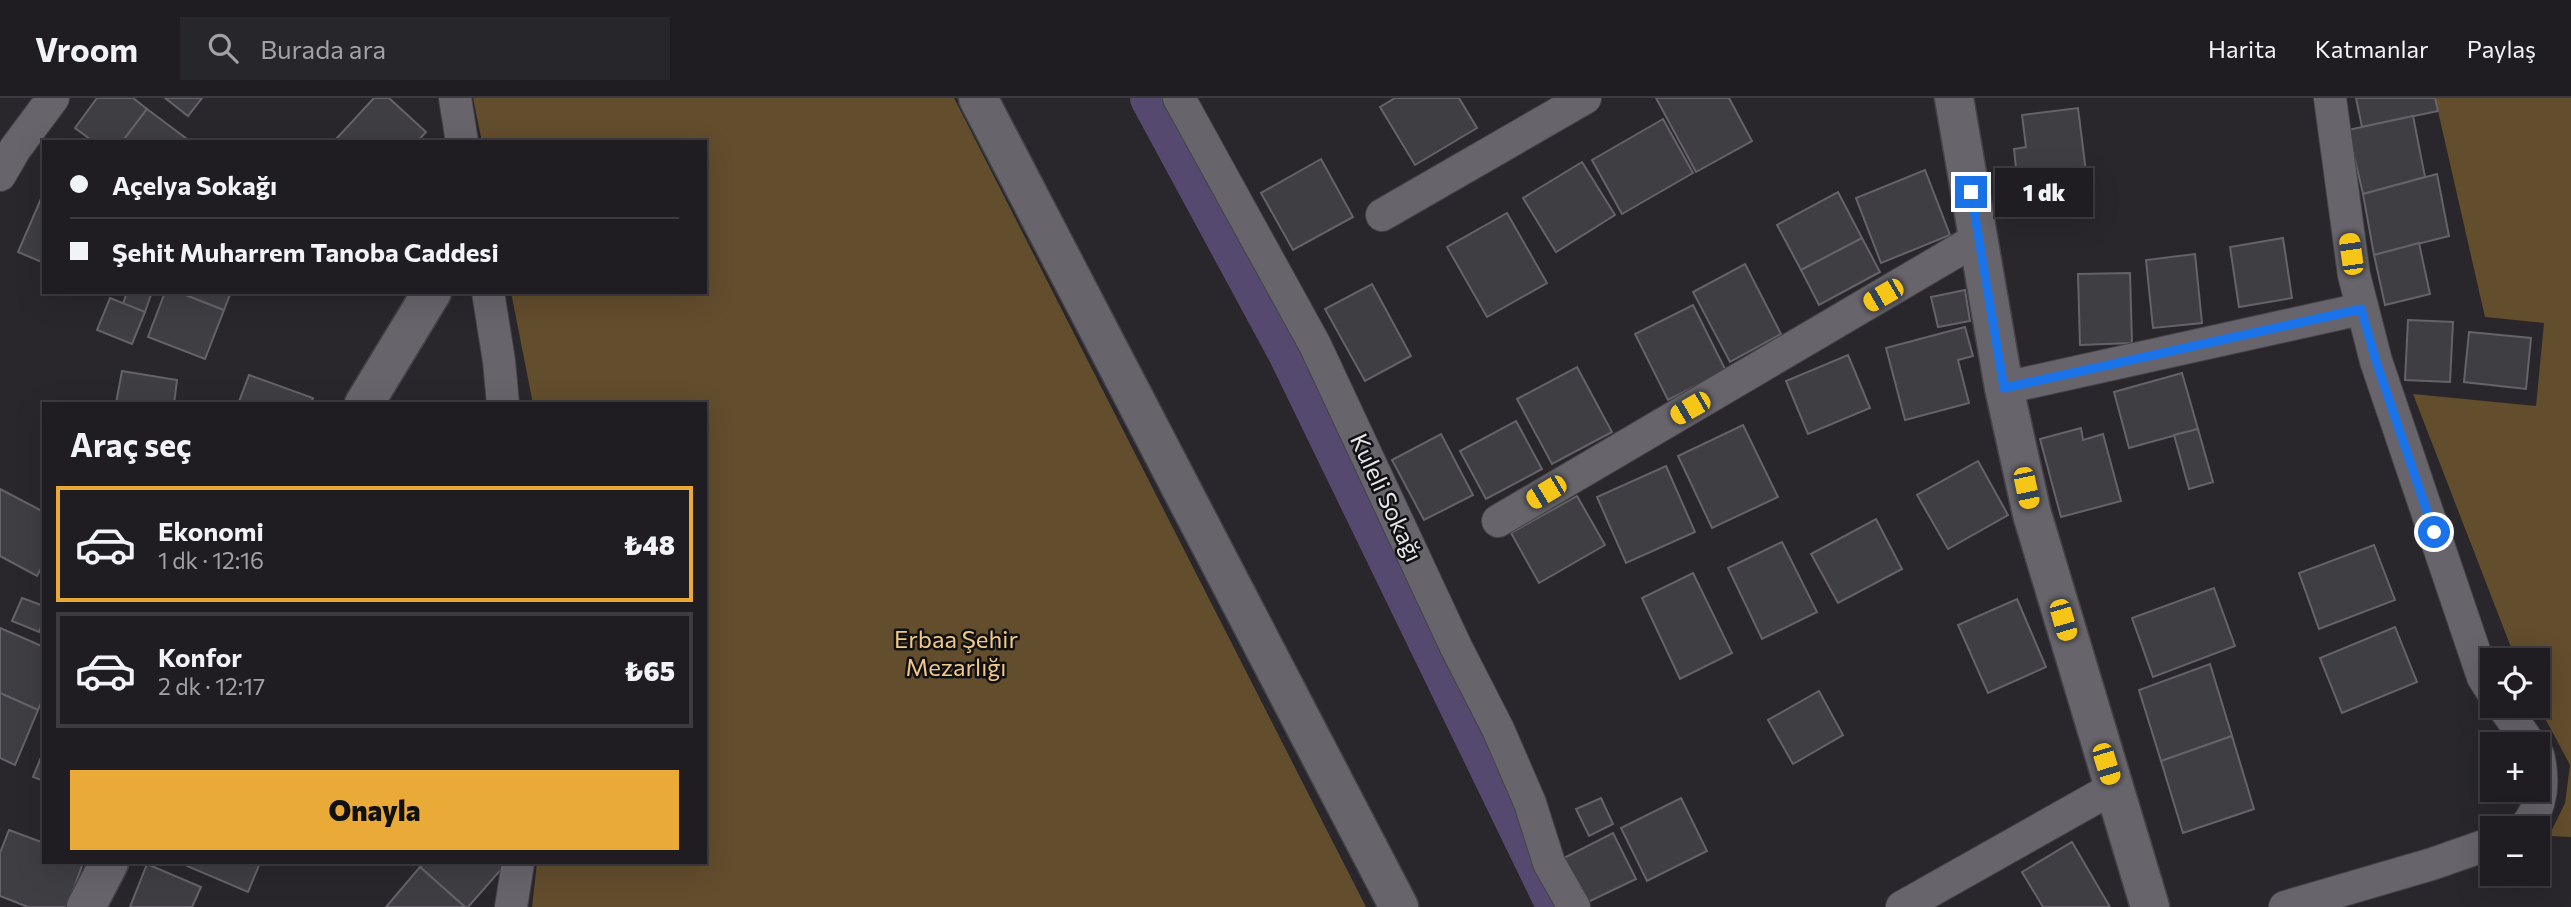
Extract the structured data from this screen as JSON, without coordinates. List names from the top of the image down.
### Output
{
  "streets": {
    "street": ["Kuleli Sokağı"]
  },
  "parks": ["Erbaa Şehir Mezarlığı"],
  "page": {
    "header": "Vroom",
    "search": "Burada ara",
    "nav": ["Harita", "Katmanlar", "Paylaş"],
    "banner": ["Açelya Sokağı", "Şehit Muharrem Tanoba Caddesi"],
    "bubble": "1 dk",
    "heading": "Araç seç",
    "list": [
      {
        "name": "Ekonomi",
        "note": "1 dk · 12:16",
        "value": "₺48"
      },
      {
        "name": "Konfor",
        "note": "2 dk · 12:17",
        "value": "₺65"
      }
    ],
    "map_buttons": ["+", "−"],
    "buttons": "Onayla"
  }
}
